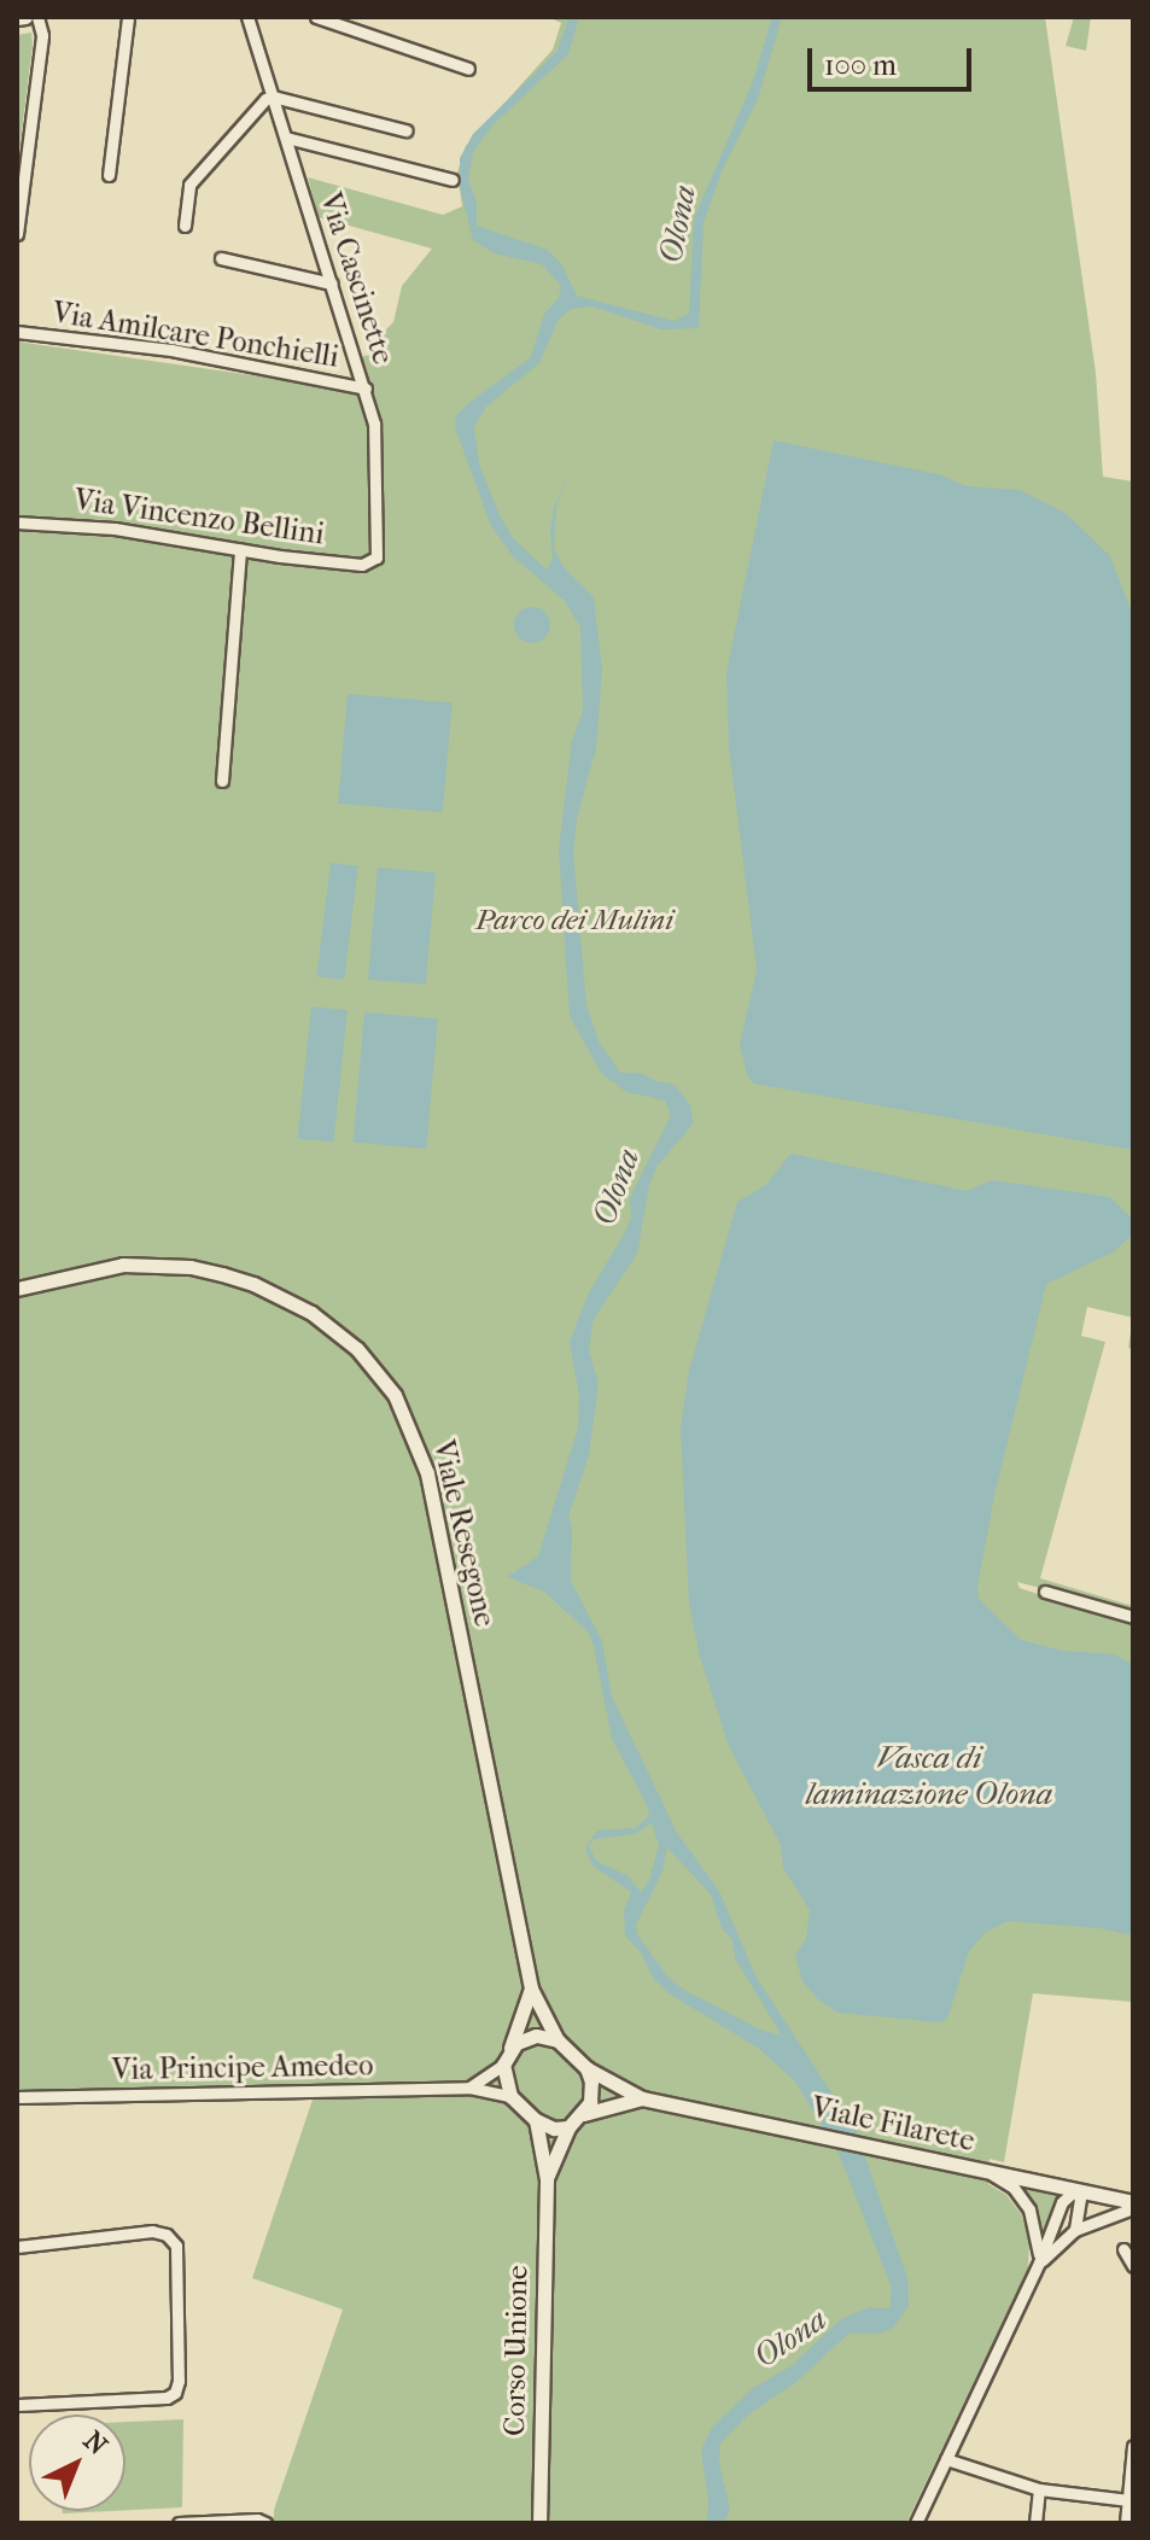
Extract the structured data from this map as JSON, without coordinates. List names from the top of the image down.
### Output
{
  "streets": {
    "street": [
      "Via Cascinette",
      "Via Amilcare Ponchielli",
      "Via Vincenzo Bellini",
      "Viale Resegone",
      "Via Principe Amedeo",
      "Viale Filarete",
      "Corso Unione"
    ]
  },
  "crossings": [
    ["Via Cascinette", "Via Amilcare Ponchielli"],
    ["Via Cascinette", "Via Vincenzo Bellini"],
    ["Viale Resegone", "Via Principe Amedeo"],
    ["Viale Resegone", "Viale Filarete"],
    ["Viale Resegone", "Corso Unione"],
    ["Via Principe Amedeo", "Viale Filarete"],
    ["Via Principe Amedeo", "Corso Unione"],
    ["Viale Filarete", "Corso Unione"]
  ],
  "water": ["Olona", "Vasca di laminazione Olona"],
  "parks": ["Parco dei Mulini"],
  "scale_bar": "100 m",
  "north": "top right"
}
